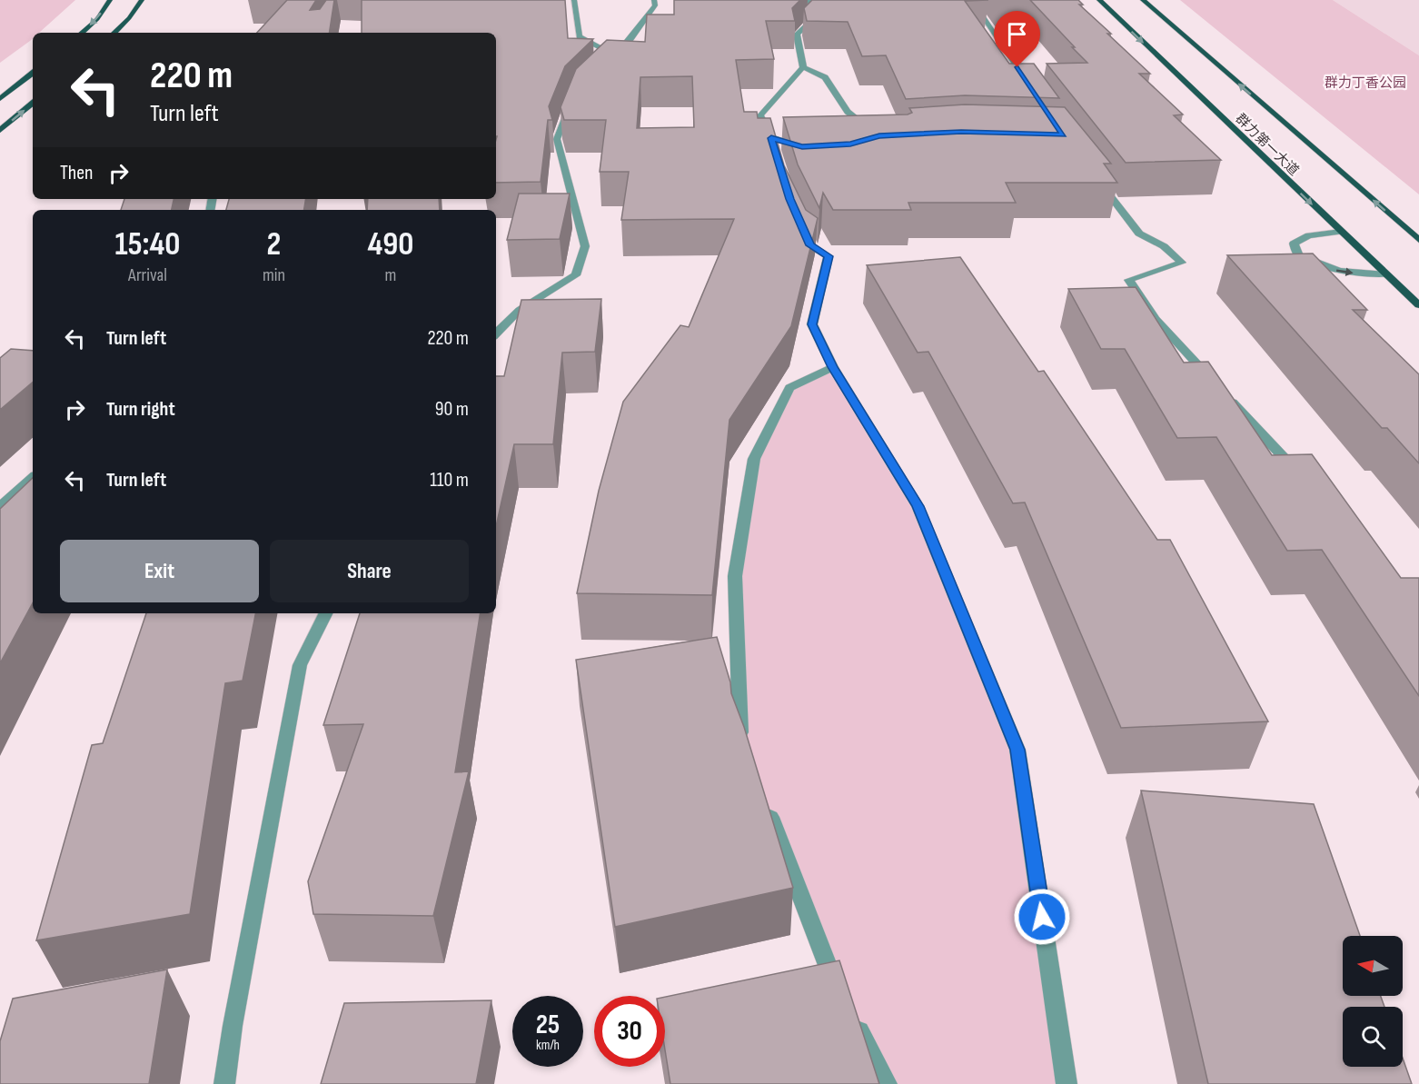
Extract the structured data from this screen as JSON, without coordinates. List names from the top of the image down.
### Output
{
  "streets": {
    "main road": ["群力第一大道"]
  },
  "parks": ["群力丁香公园"],
  "north": "left",
  "page": {
    "turn": ["220 m", "Turn left"],
    "then": "Then",
    "eta": [
      "15:40",
      "Arrival",
      "2",
      "min",
      "490",
      "m"
    ],
    "list": [
      {
        "name": "Turn left",
        "value": "220 m"
      },
      {
        "name": "Turn right",
        "value": "90 m"
      },
      {
        "name": "Turn left",
        "value": "110 m"
      }
    ],
    "buttons": ["Exit", "Share"],
    "speed": "25 km/h",
    "limit": "30"
  }
}
